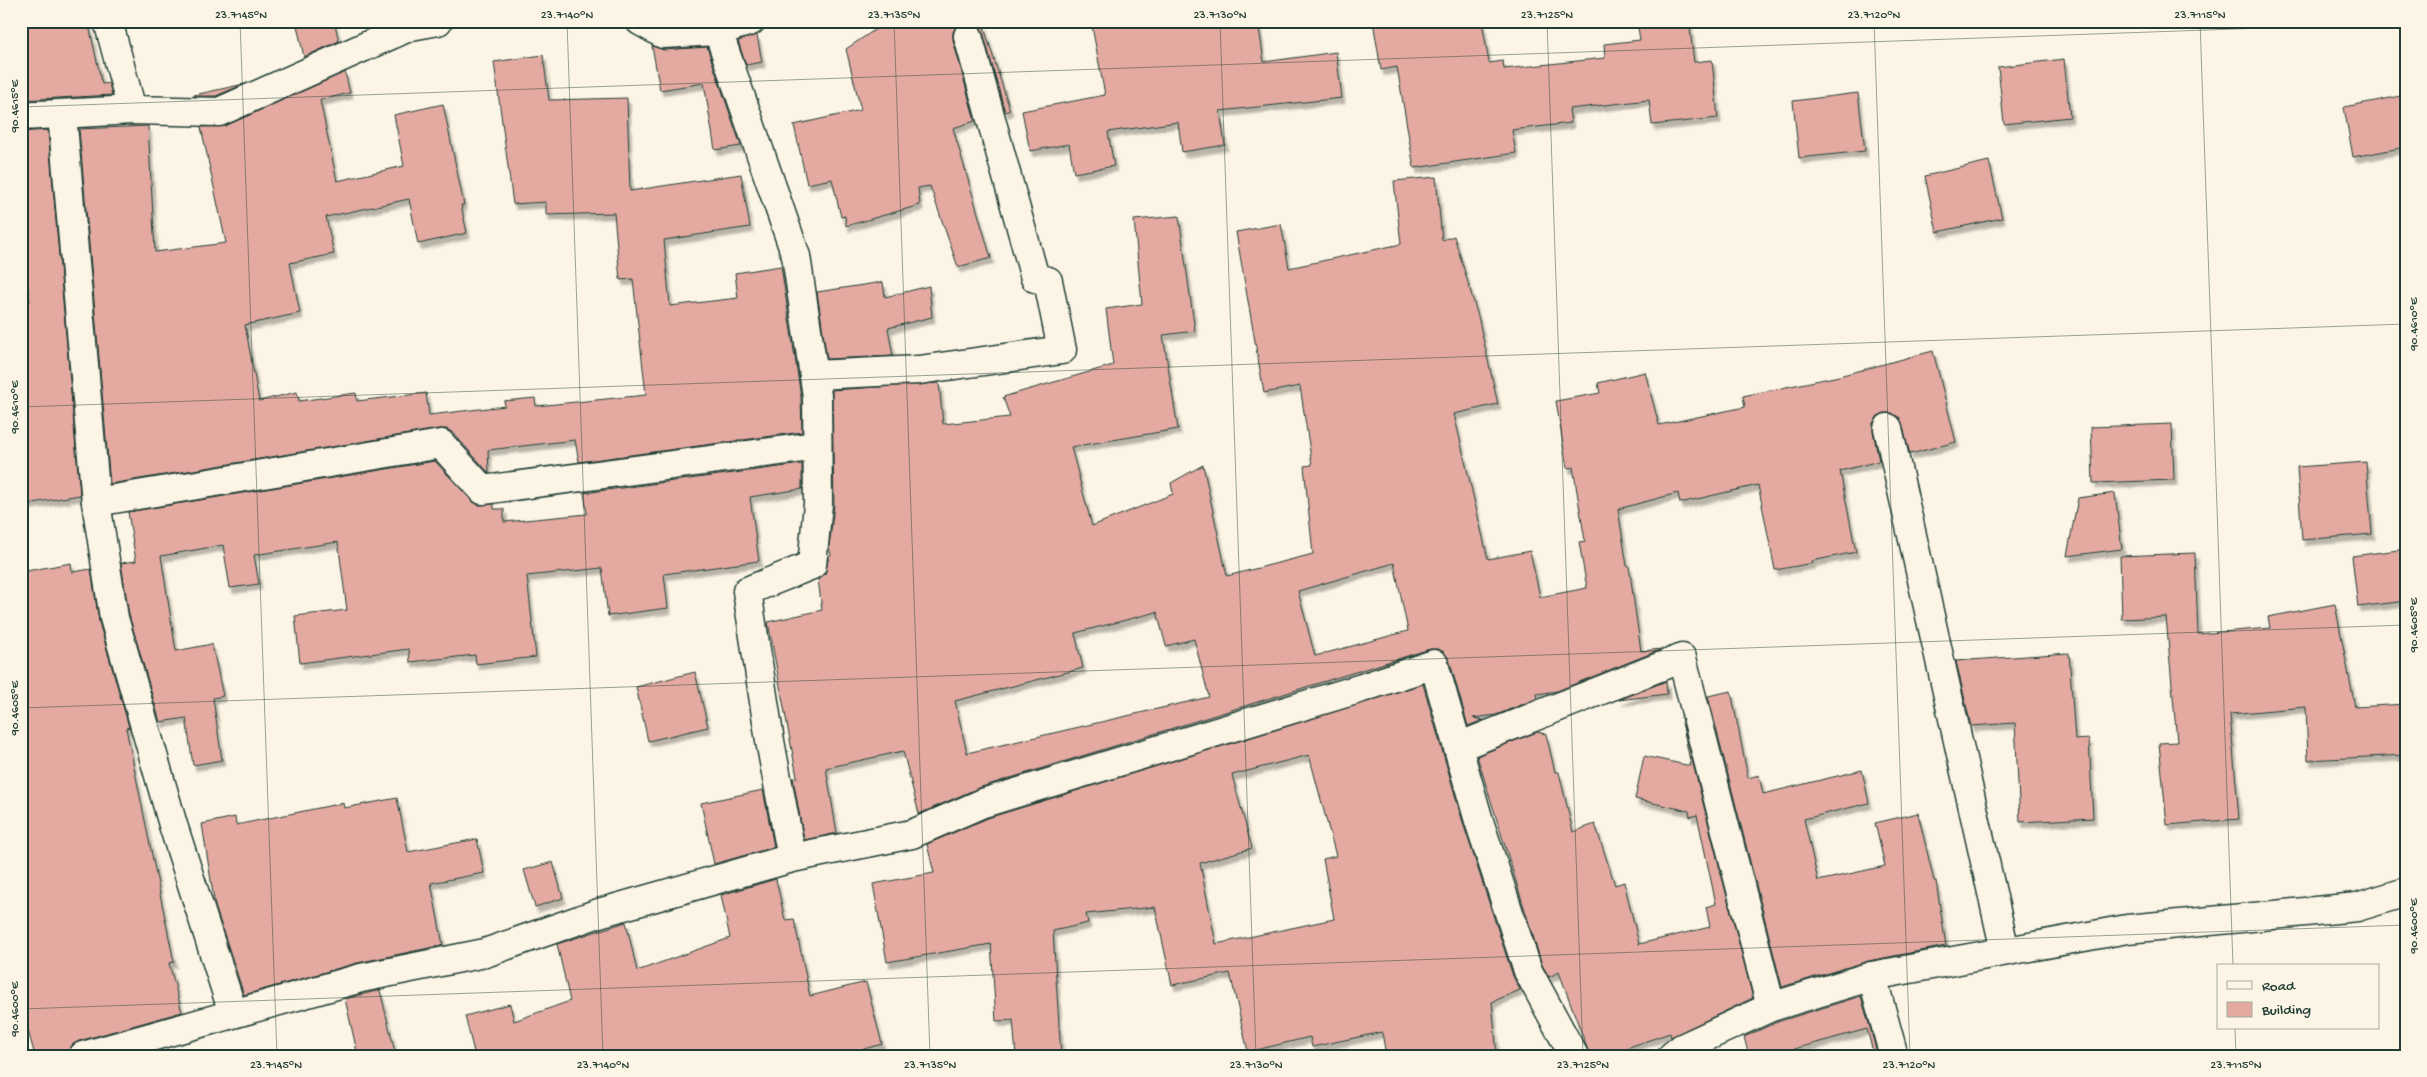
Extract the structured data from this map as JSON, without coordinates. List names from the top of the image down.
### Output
{
  "legend": ["Road", "Building"],
  "coordinates": [
    "23.7145°N",
    "23.7140°N",
    "23.7135°N",
    "23.7130°N",
    "23.7125°N",
    "23.7120°N",
    "23.7115°N",
    "90.4615°E",
    "90.4610°E",
    "90.4605°E",
    "90.4600°E"
  ]
}
